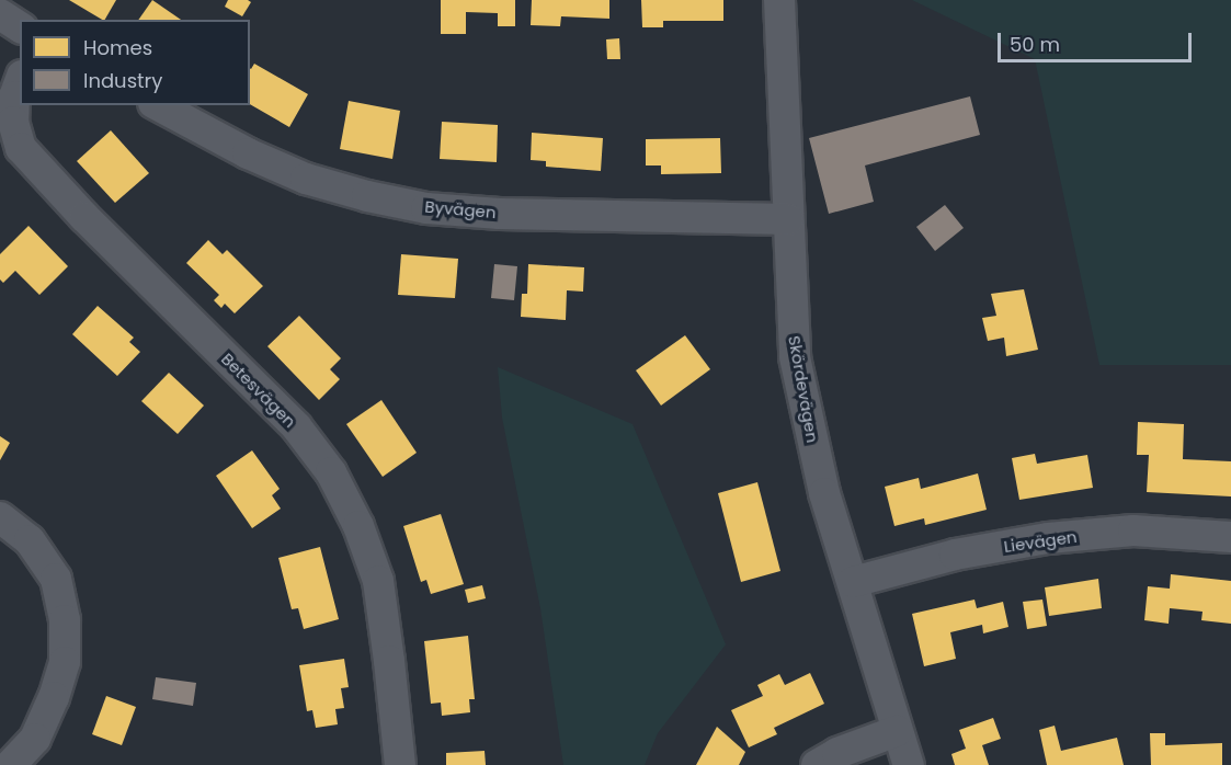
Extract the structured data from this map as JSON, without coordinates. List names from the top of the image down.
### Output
{
  "streets": {
    "street": [
      "Byvägen",
      "Skördevägen",
      "Betesvägen",
      "Lievägen"
    ]
  },
  "crossings": [
    ["Byvägen", "Skördevägen"],
    ["Skördevägen", "Lievägen"]
  ],
  "legend": ["Homes", "Industry"],
  "scale_bar": "50 m"
}
